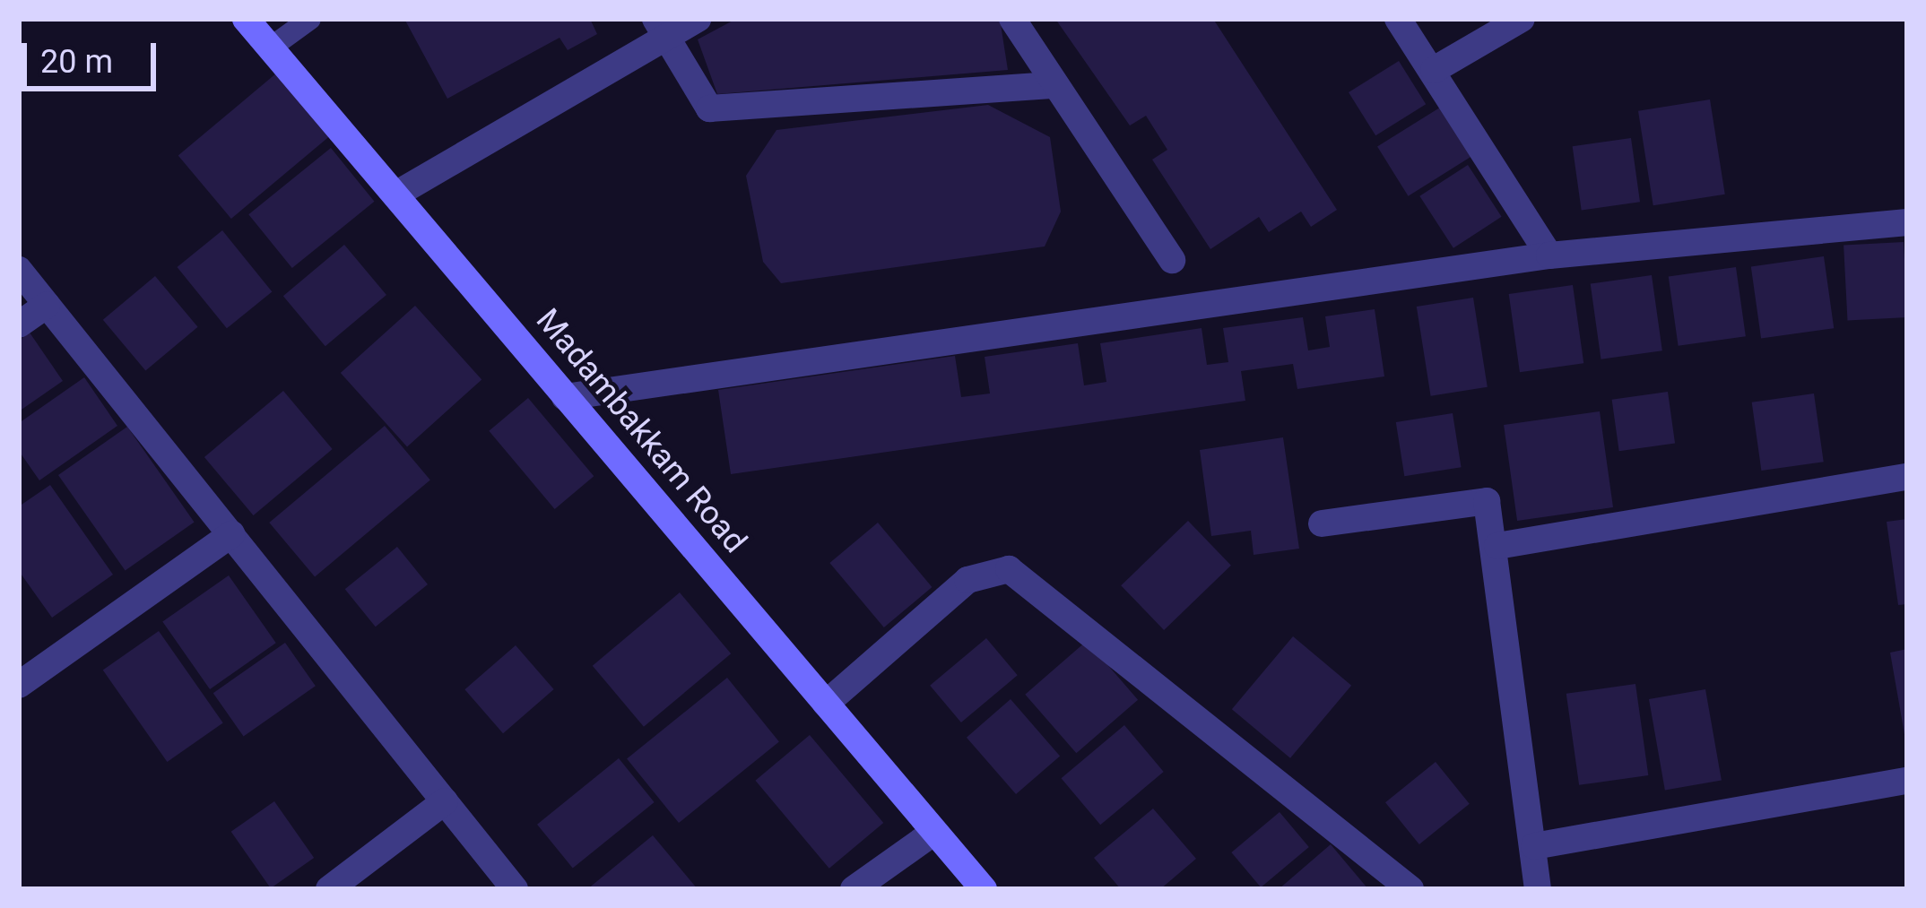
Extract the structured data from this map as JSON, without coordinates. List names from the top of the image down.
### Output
{
  "streets": {
    "street": ["Madambakkam Road"]
  },
  "scale_bar": "20 m"
}
